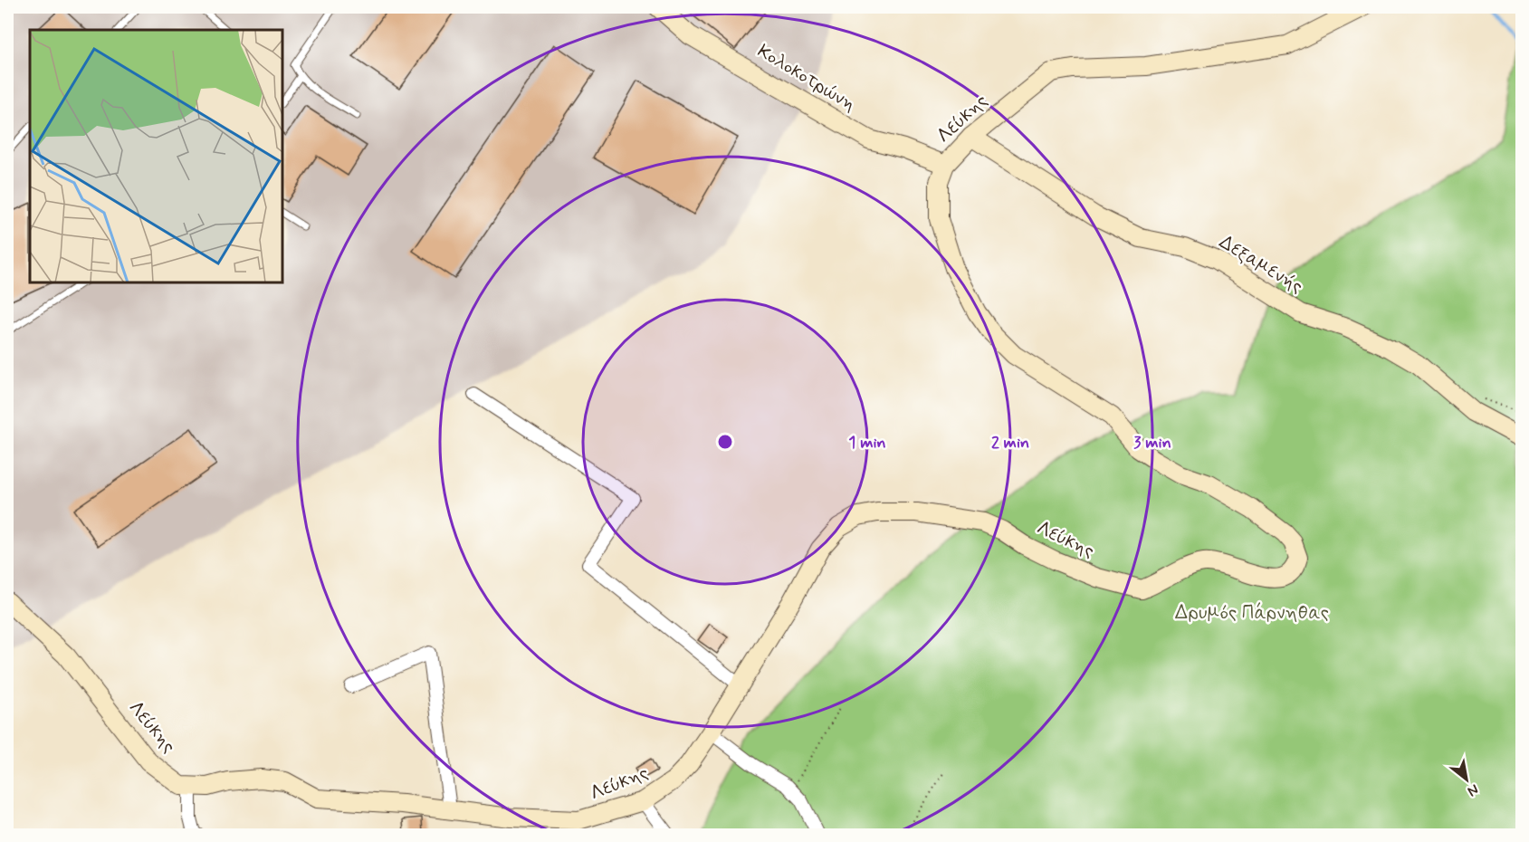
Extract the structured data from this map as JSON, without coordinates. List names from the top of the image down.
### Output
{
  "streets": {
    "street": ["Κολοκοτρώνη", "Λεύκης", "Δεξαμενής"]
  },
  "crossings": [
    ["Κολοκοτρώνη", "Λεύκης"],
    ["Λεύκης", "Δεξαμενής"]
  ],
  "parks": ["Δρυμός Πάρνηθας"],
  "north": "bottom right",
  "rings": ["1 min", "2 min", "3 min"]
}
